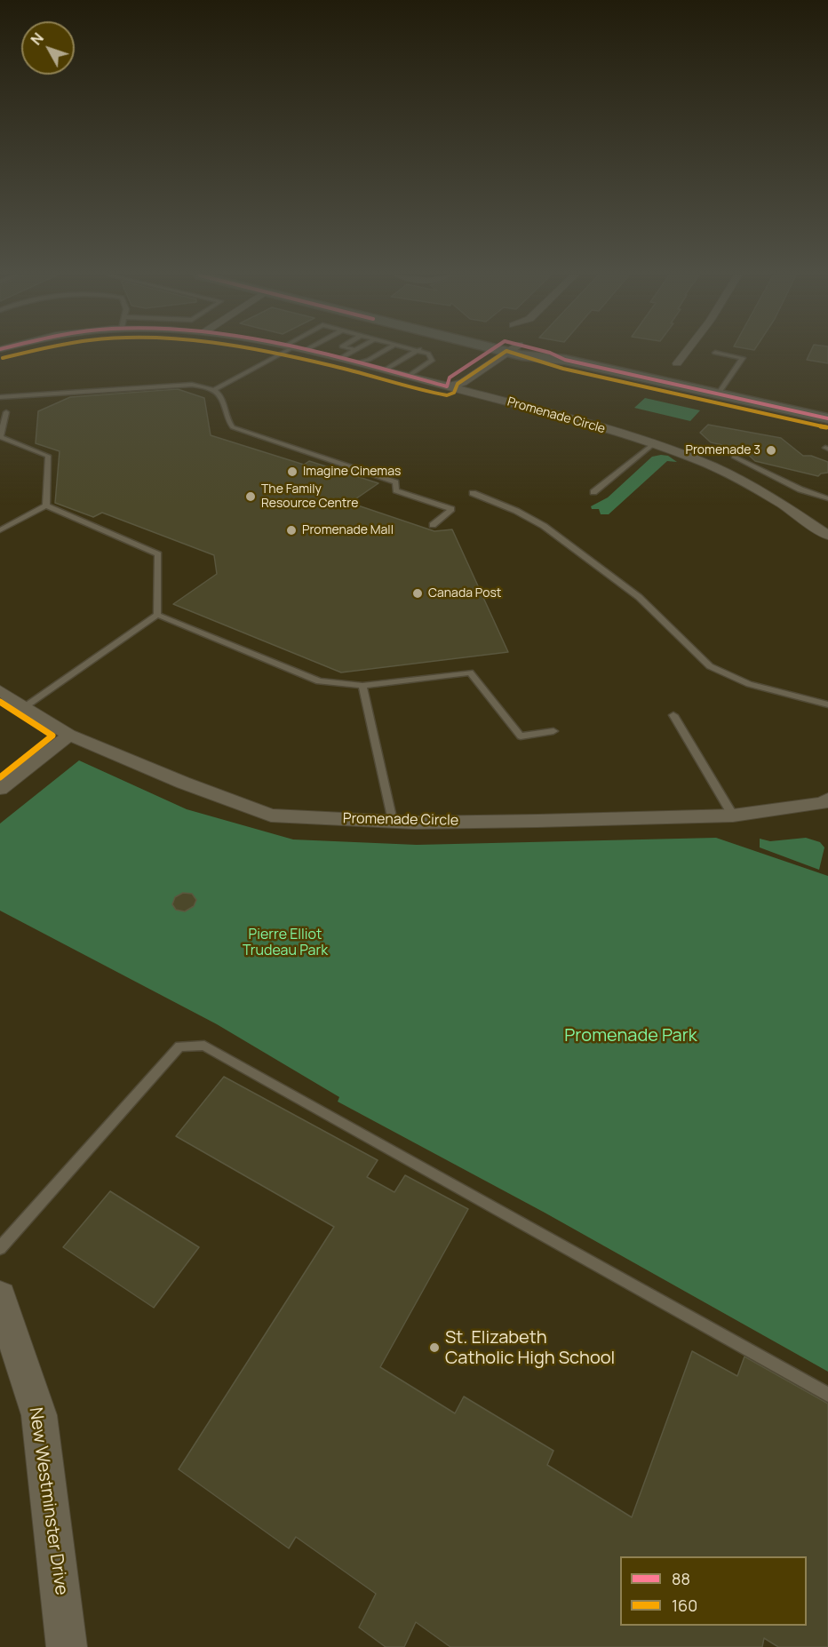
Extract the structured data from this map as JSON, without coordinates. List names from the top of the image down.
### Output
{
  "streets": {
    "street": ["Promenade Circle", "New Westminster Drive"]
  },
  "parks": ["Pierre Elliot Trudeau Park", "Promenade Park"],
  "places": [
    "Promenade 3",
    "Imagine Cinemas",
    "The Family Resource Centre",
    "Promenade Mall",
    "Canada Post",
    "St. Elizabeth Catholic High School"
  ],
  "lines": ["transit line 88", "transit line 160"],
  "legend": ["88", "160"],
  "north": "top left"
}
